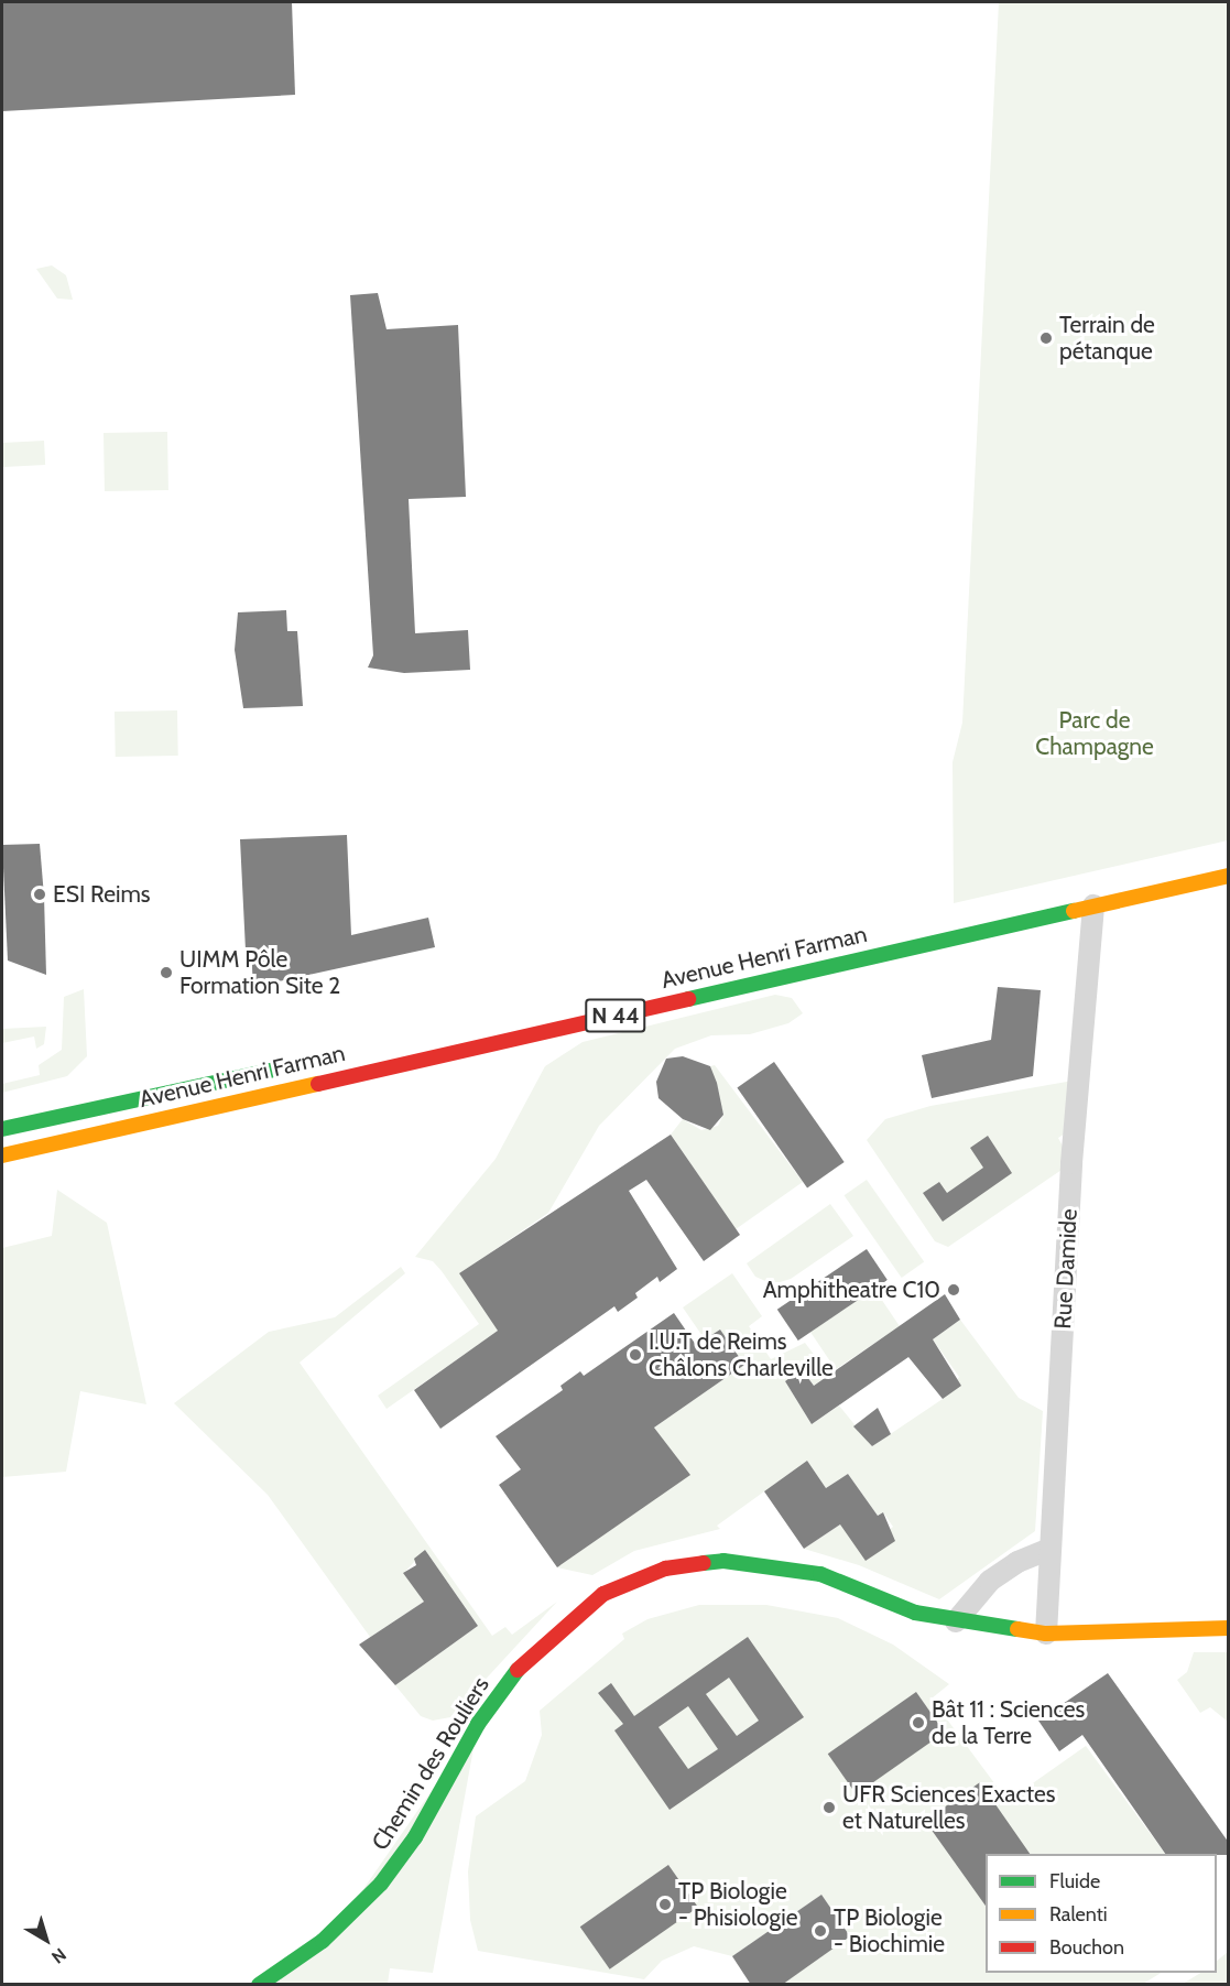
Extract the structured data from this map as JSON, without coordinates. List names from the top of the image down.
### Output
{
  "streets": {
    "main road": ["Avenue Henri Farman", "N 44", "Chemin des Rouliers"],
    "street": ["Rue Damide"]
  },
  "crossings": [
    ["Avenue Henri Farman", "Rue Damide"],
    ["Rue Damide", "Chemin des Rouliers"]
  ],
  "parks": ["Parc de Champagne"],
  "places": [
    "Terrain de pétanque",
    "ESI Reims",
    "UIMM Pôle Formation Site 2",
    "Amphitheatre C10",
    "I.U.T de Reims Châlons Charleville",
    "Bât 11 : Sciences de la Terre",
    "UFR Sciences Exactes et Naturelles",
    "TP Biologie - Phisiologie",
    "TP Biologie - Biochimie"
  ],
  "legend": ["Fluide", "Ralenti", "Bouchon"],
  "north": "bottom right"
}
